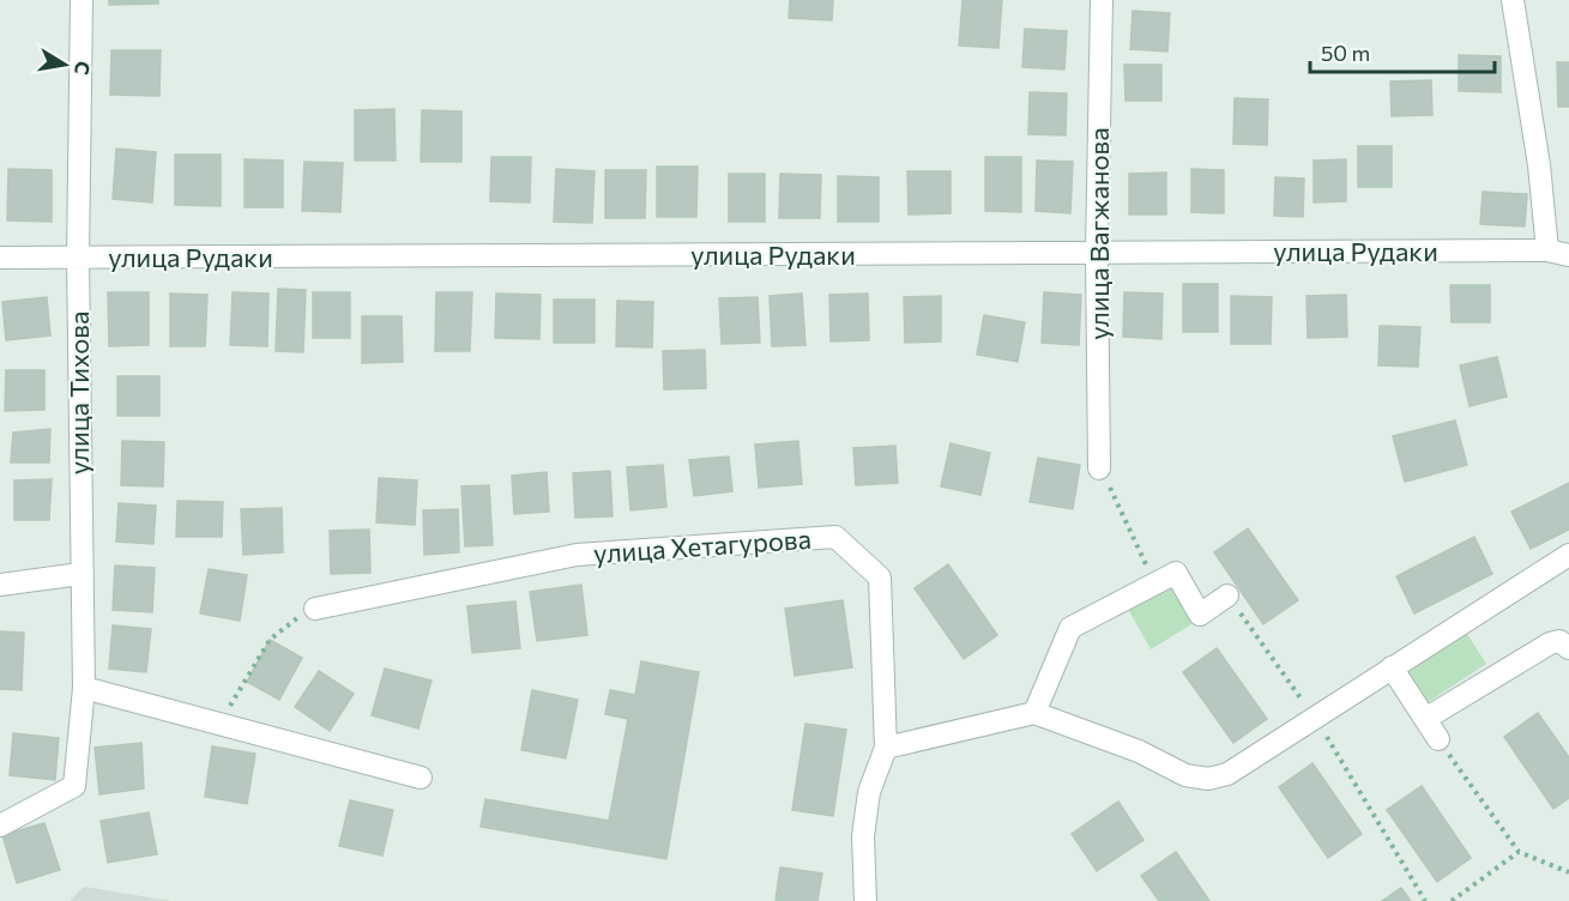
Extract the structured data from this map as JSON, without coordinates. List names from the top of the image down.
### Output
{
  "streets": {
    "street": [
      "улица Вагжанова",
      "улица Рудаки",
      "улица Тихова",
      "улица Хетагурова"
    ]
  },
  "crossings": [
    ["улица Вагжанова", "улица Рудаки"],
    ["улица Рудаки", "улица Тихова"]
  ],
  "scale_bar": "50 m",
  "north": "right"
}
